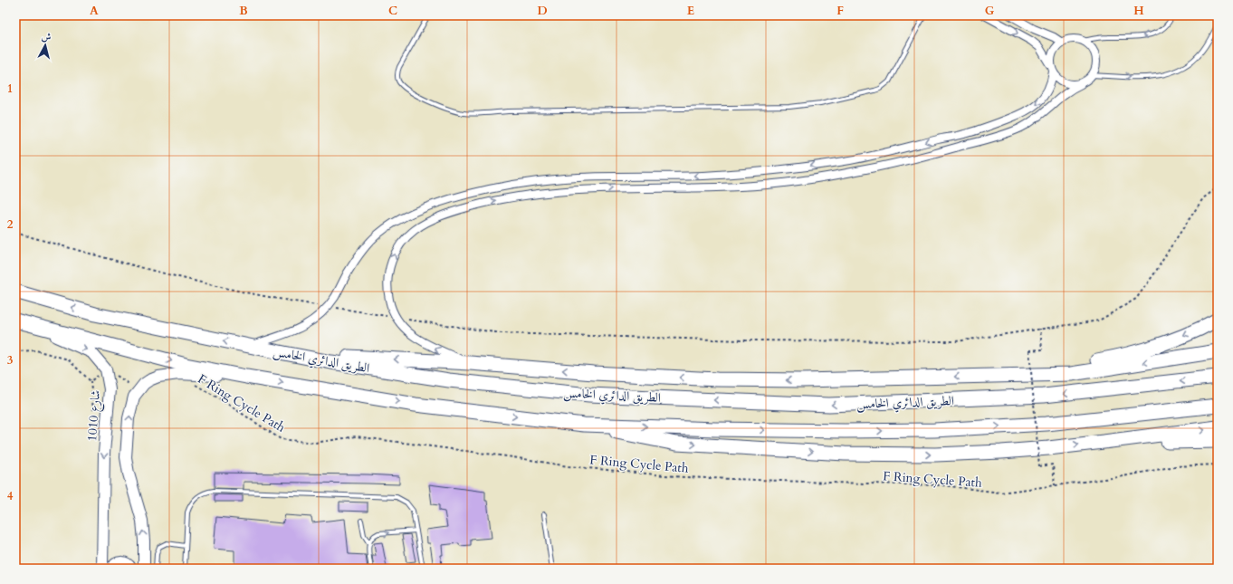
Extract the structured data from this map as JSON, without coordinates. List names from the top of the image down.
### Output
{
  "streets": {
    "highway": ["الطريق الدائري الخامس"],
    "street": ["شارع 1010"],
    "path": ["F Ring Cycle Path"]
  },
  "north": "top",
  "grid": {
    "columns": [
      "A",
      "B",
      "C",
      "D",
      "E",
      "F",
      "G",
      "H"
    ],
    "rows": [
      "1",
      "2",
      "3",
      "4"
    ]
  }
}
